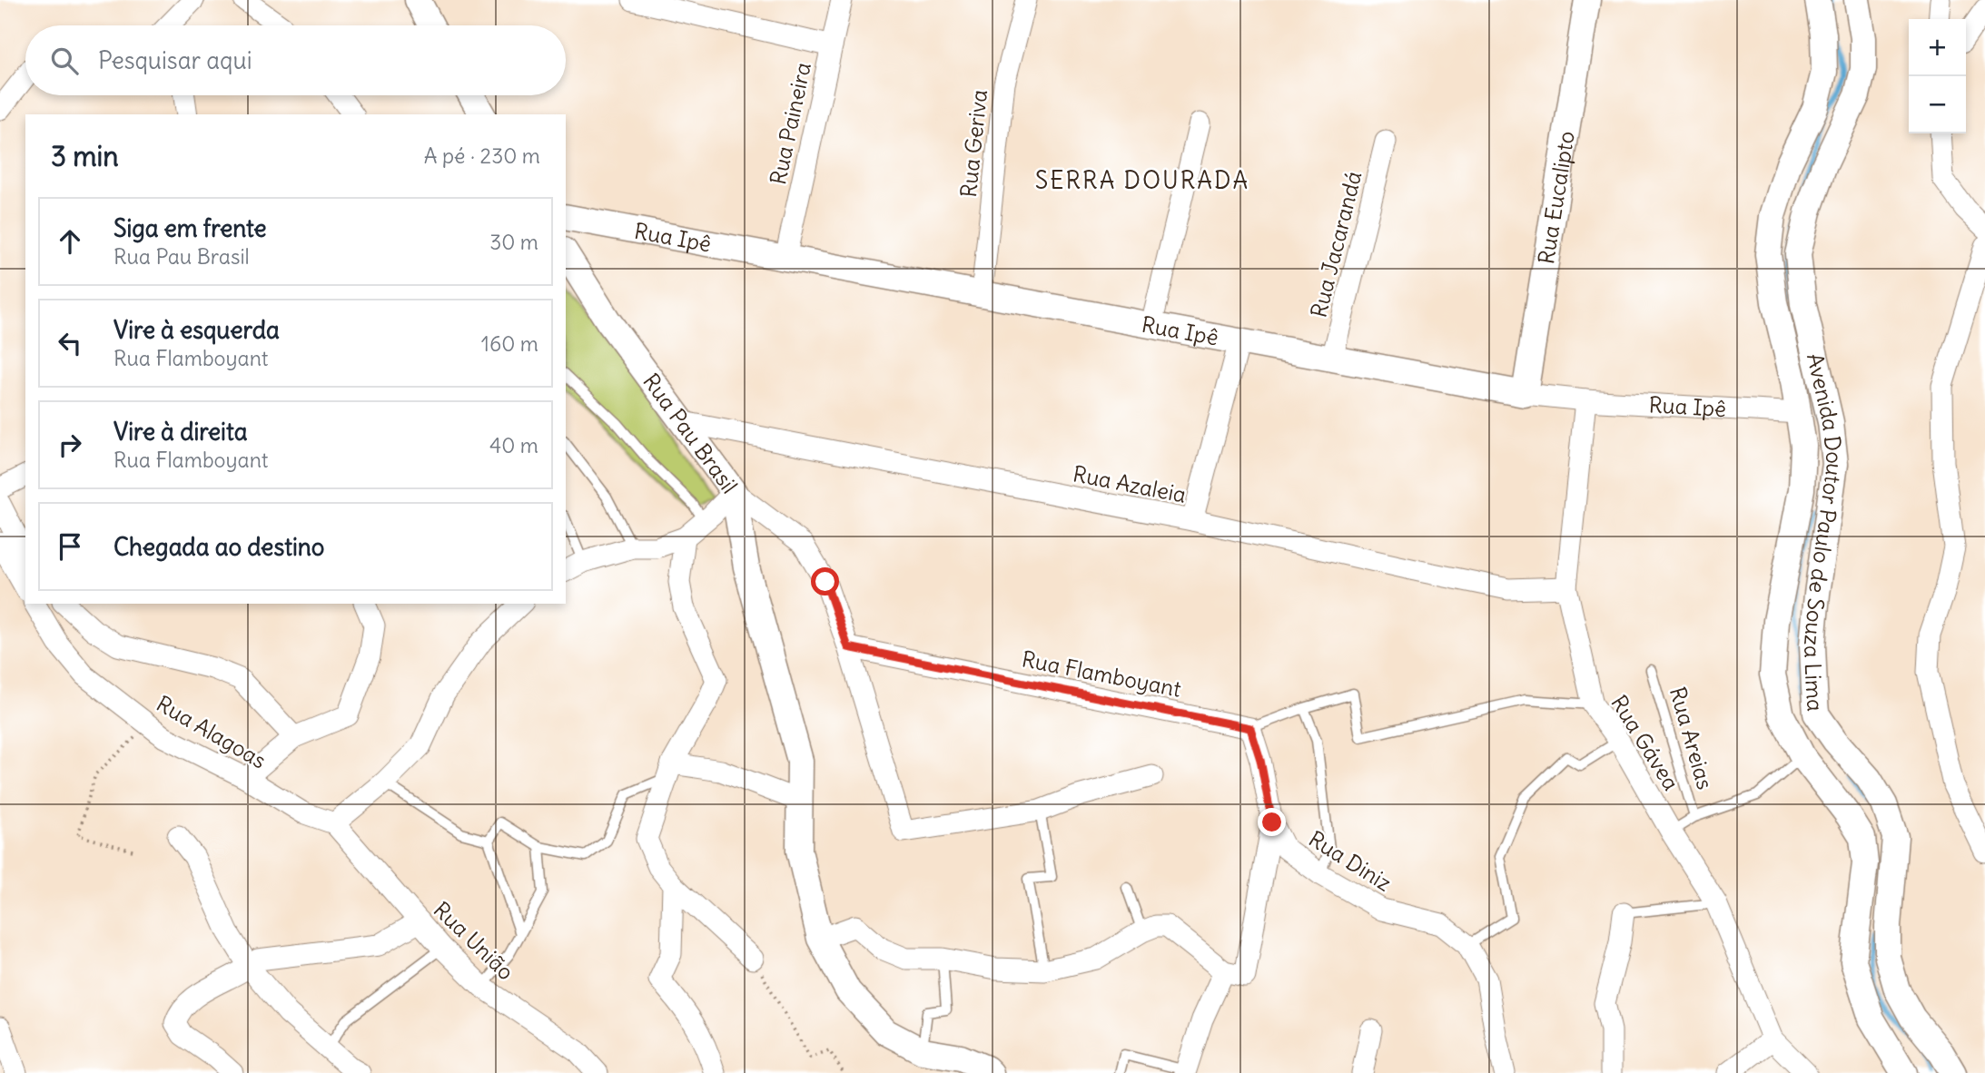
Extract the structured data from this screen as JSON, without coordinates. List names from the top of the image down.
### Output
{
  "streets": {
    "street": [
      "Rua Paineira",
      "Rua Geriva",
      "Rua Eucalipto",
      "Rua Ipê",
      "Rua Jacarandá",
      "Rua Pau Brasil",
      "Rua Azaleia",
      "Avenida Doutor Paulo de Souza Lima",
      "Rua Flamboyant",
      "Rua Alagoas",
      "Rua Gávea",
      "Rua Diniz",
      "Rua União"
    ],
    "lane": ["Rua Areias"]
  },
  "crossings": [
    ["Rua Paineira", "Rua Ipê"],
    ["Rua Geriva", "Rua Ipê"],
    ["Rua Eucalipto", "Rua Ipê"],
    ["Rua Ipê", "Rua Jacarandá"],
    ["Rua Ipê", "Avenida Doutor Paulo de Souza Lima"],
    ["Rua Ipê", "Rua Gávea"],
    ["Rua Pau Brasil", "Rua Azaleia"],
    ["Rua Pau Brasil", "Rua Flamboyant"],
    ["Rua Azaleia", "Rua Gávea"],
    ["Avenida Doutor Paulo de Souza Lima", "Rua Areias"],
    ["Rua Alagoas", "Rua União"],
    ["Rua Areias", "Rua Gávea"]
  ],
  "districts": ["SERRA DOURADA"],
  "page": {
    "map_buttons": ["+", "−"],
    "search": "Pesquisar aqui",
    "heading": ["3 min", "A pé · 230 m"],
    "list": [
      ["Siga em frente", "Rua Pau Brasil", "30 m"],
      ["Vire à esquerda", "Rua Flamboyant", "160 m"],
      ["Vire à direita", "Rua Flamboyant", "40 m"],
      "Chegada ao destino"
    ]
  }
}
